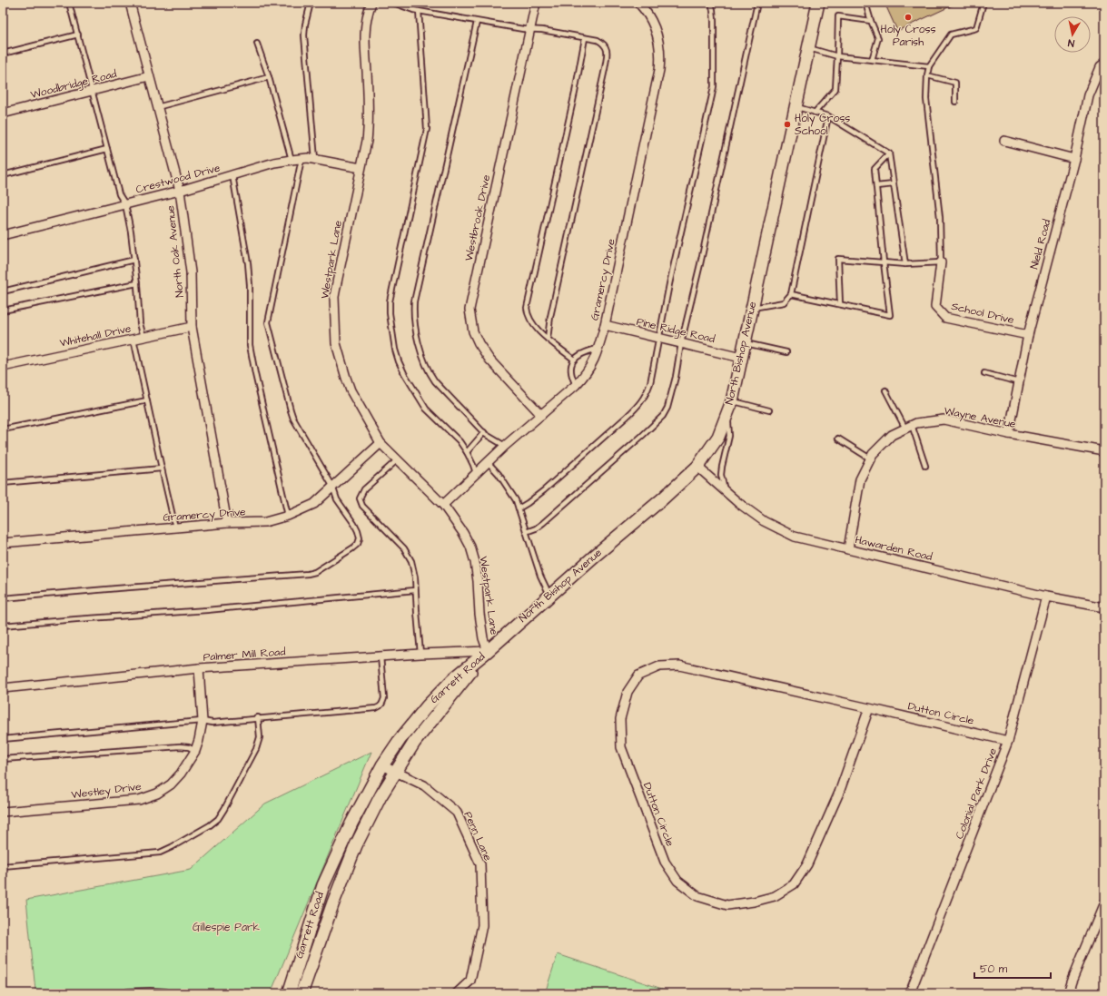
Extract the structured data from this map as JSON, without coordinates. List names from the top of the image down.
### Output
{
  "streets": {
    "main road": ["North Bishop Avenue", "Garrett Road"],
    "street": [
      "Woodbridge Road",
      "Crestwood Drive",
      "Westbrook Drive",
      "Nield Road",
      "North Oak Avenue",
      "Westpark Lane",
      "Gramercy Drive",
      "School Drive",
      "Pine Ridge Road",
      "Whitehall Drive",
      "Wayne Avenue",
      "Hawarden Road",
      "Palmer Mill Road",
      "Dutton Circle",
      "Westley Drive",
      "Colonial Park Drive",
      "Penn Lane"
    ]
  },
  "crossings": [
    ["Woodbridge Road", "North Oak Avenue"],
    ["Crestwood Drive", "North Oak Avenue"],
    ["Crestwood Drive", "Westpark Lane"],
    ["Westbrook Drive", "Gramercy Drive"],
    ["Nield Road", "School Drive"],
    ["Nield Road", "Wayne Avenue"],
    ["North Oak Avenue", "Gramercy Drive"],
    ["North Oak Avenue", "Whitehall Drive"],
    ["Westpark Lane", "Gramercy Drive"],
    ["Westpark Lane", "North Bishop Avenue"],
    ["Westpark Lane", "Palmer Mill Road"],
    ["Westpark Lane", "Garrett Road"],
    ["Gramercy Drive", "Pine Ridge Road"],
    ["Pine Ridge Road", "North Bishop Avenue"],
    ["North Bishop Avenue", "Hawarden Road"],
    ["North Bishop Avenue", "Palmer Mill Road"],
    ["North Bishop Avenue", "Garrett Road"],
    ["Wayne Avenue", "Hawarden Road"],
    ["Hawarden Road", "Colonial Park Drive"],
    ["Palmer Mill Road", "Garrett Road"],
    ["Palmer Mill Road", "Westley Drive"],
    ["Garrett Road", "Penn Lane"],
    ["Dutton Circle", "Colonial Park Drive"]
  ],
  "parks": ["Gillespie Park"],
  "places": ["Holy Cross Parish", "Holy Cross School"],
  "scale_bar": "50 m",
  "north": "bottom"
}
